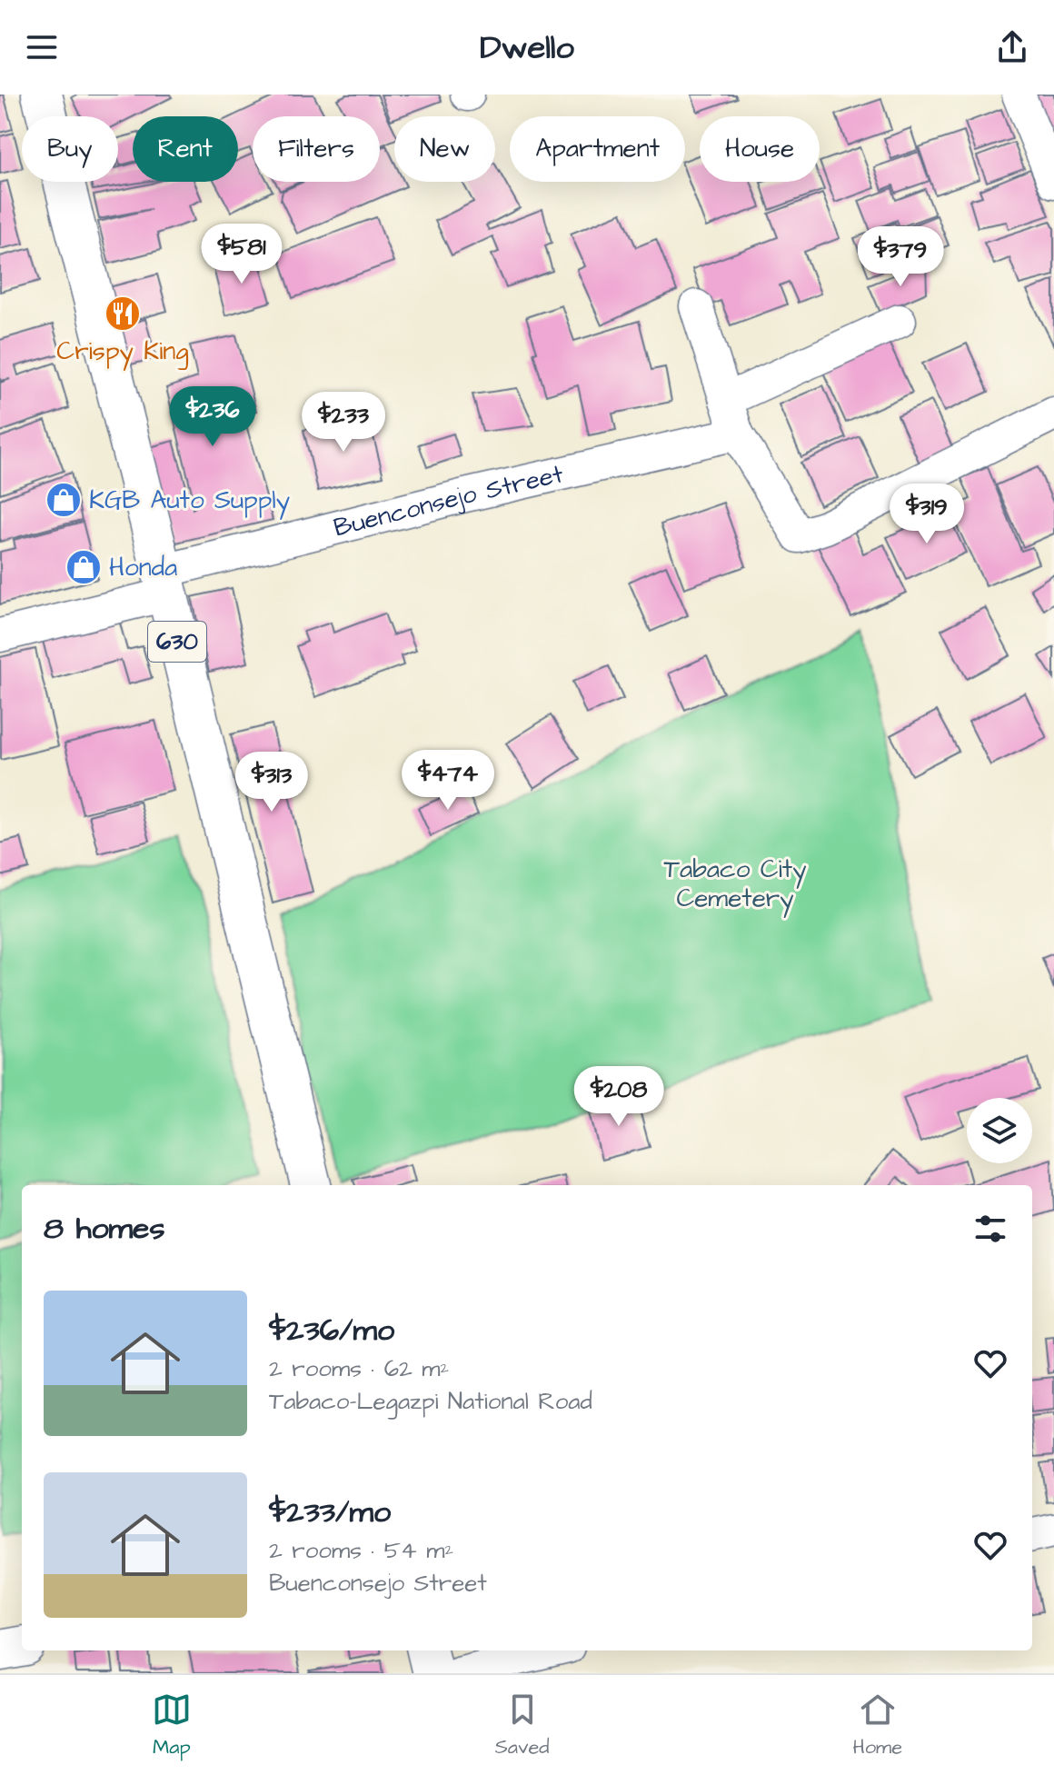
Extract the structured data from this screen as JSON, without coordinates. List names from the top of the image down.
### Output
{
  "streets": {
    "main road": ["630"],
    "street": ["Buenconsejo Street"]
  },
  "crossings": [
    ["Buenconsejo Street", "630"]
  ],
  "parks": ["Tabaco City Cemetery"],
  "places": {
    "restaurant": ["Crispy King"],
    "shop": ["KGB Auto Supply", "Honda"]
  },
  "page": {
    "header": "Dwello",
    "chip": [
      "Buy",
      "Rent",
      "Filters",
      "New",
      "Apartment",
      "House"
    ],
    "price": [
      "$581",
      "$379",
      "$236",
      "$233",
      "$319",
      "$474",
      "$313",
      "$208"
    ],
    "heading": "8 homes",
    "list": [
      {
        "name": "$236/mo",
        "note": "2 rooms · 62 m² · Tabaco-Legazpi National Road"
      },
      {
        "name": "$233/mo",
        "note": "2 rooms · 54 m² · Buenconsejo Street"
      }
    ],
    "tabs": ["Map", "Saved", "Home"]
  }
}
